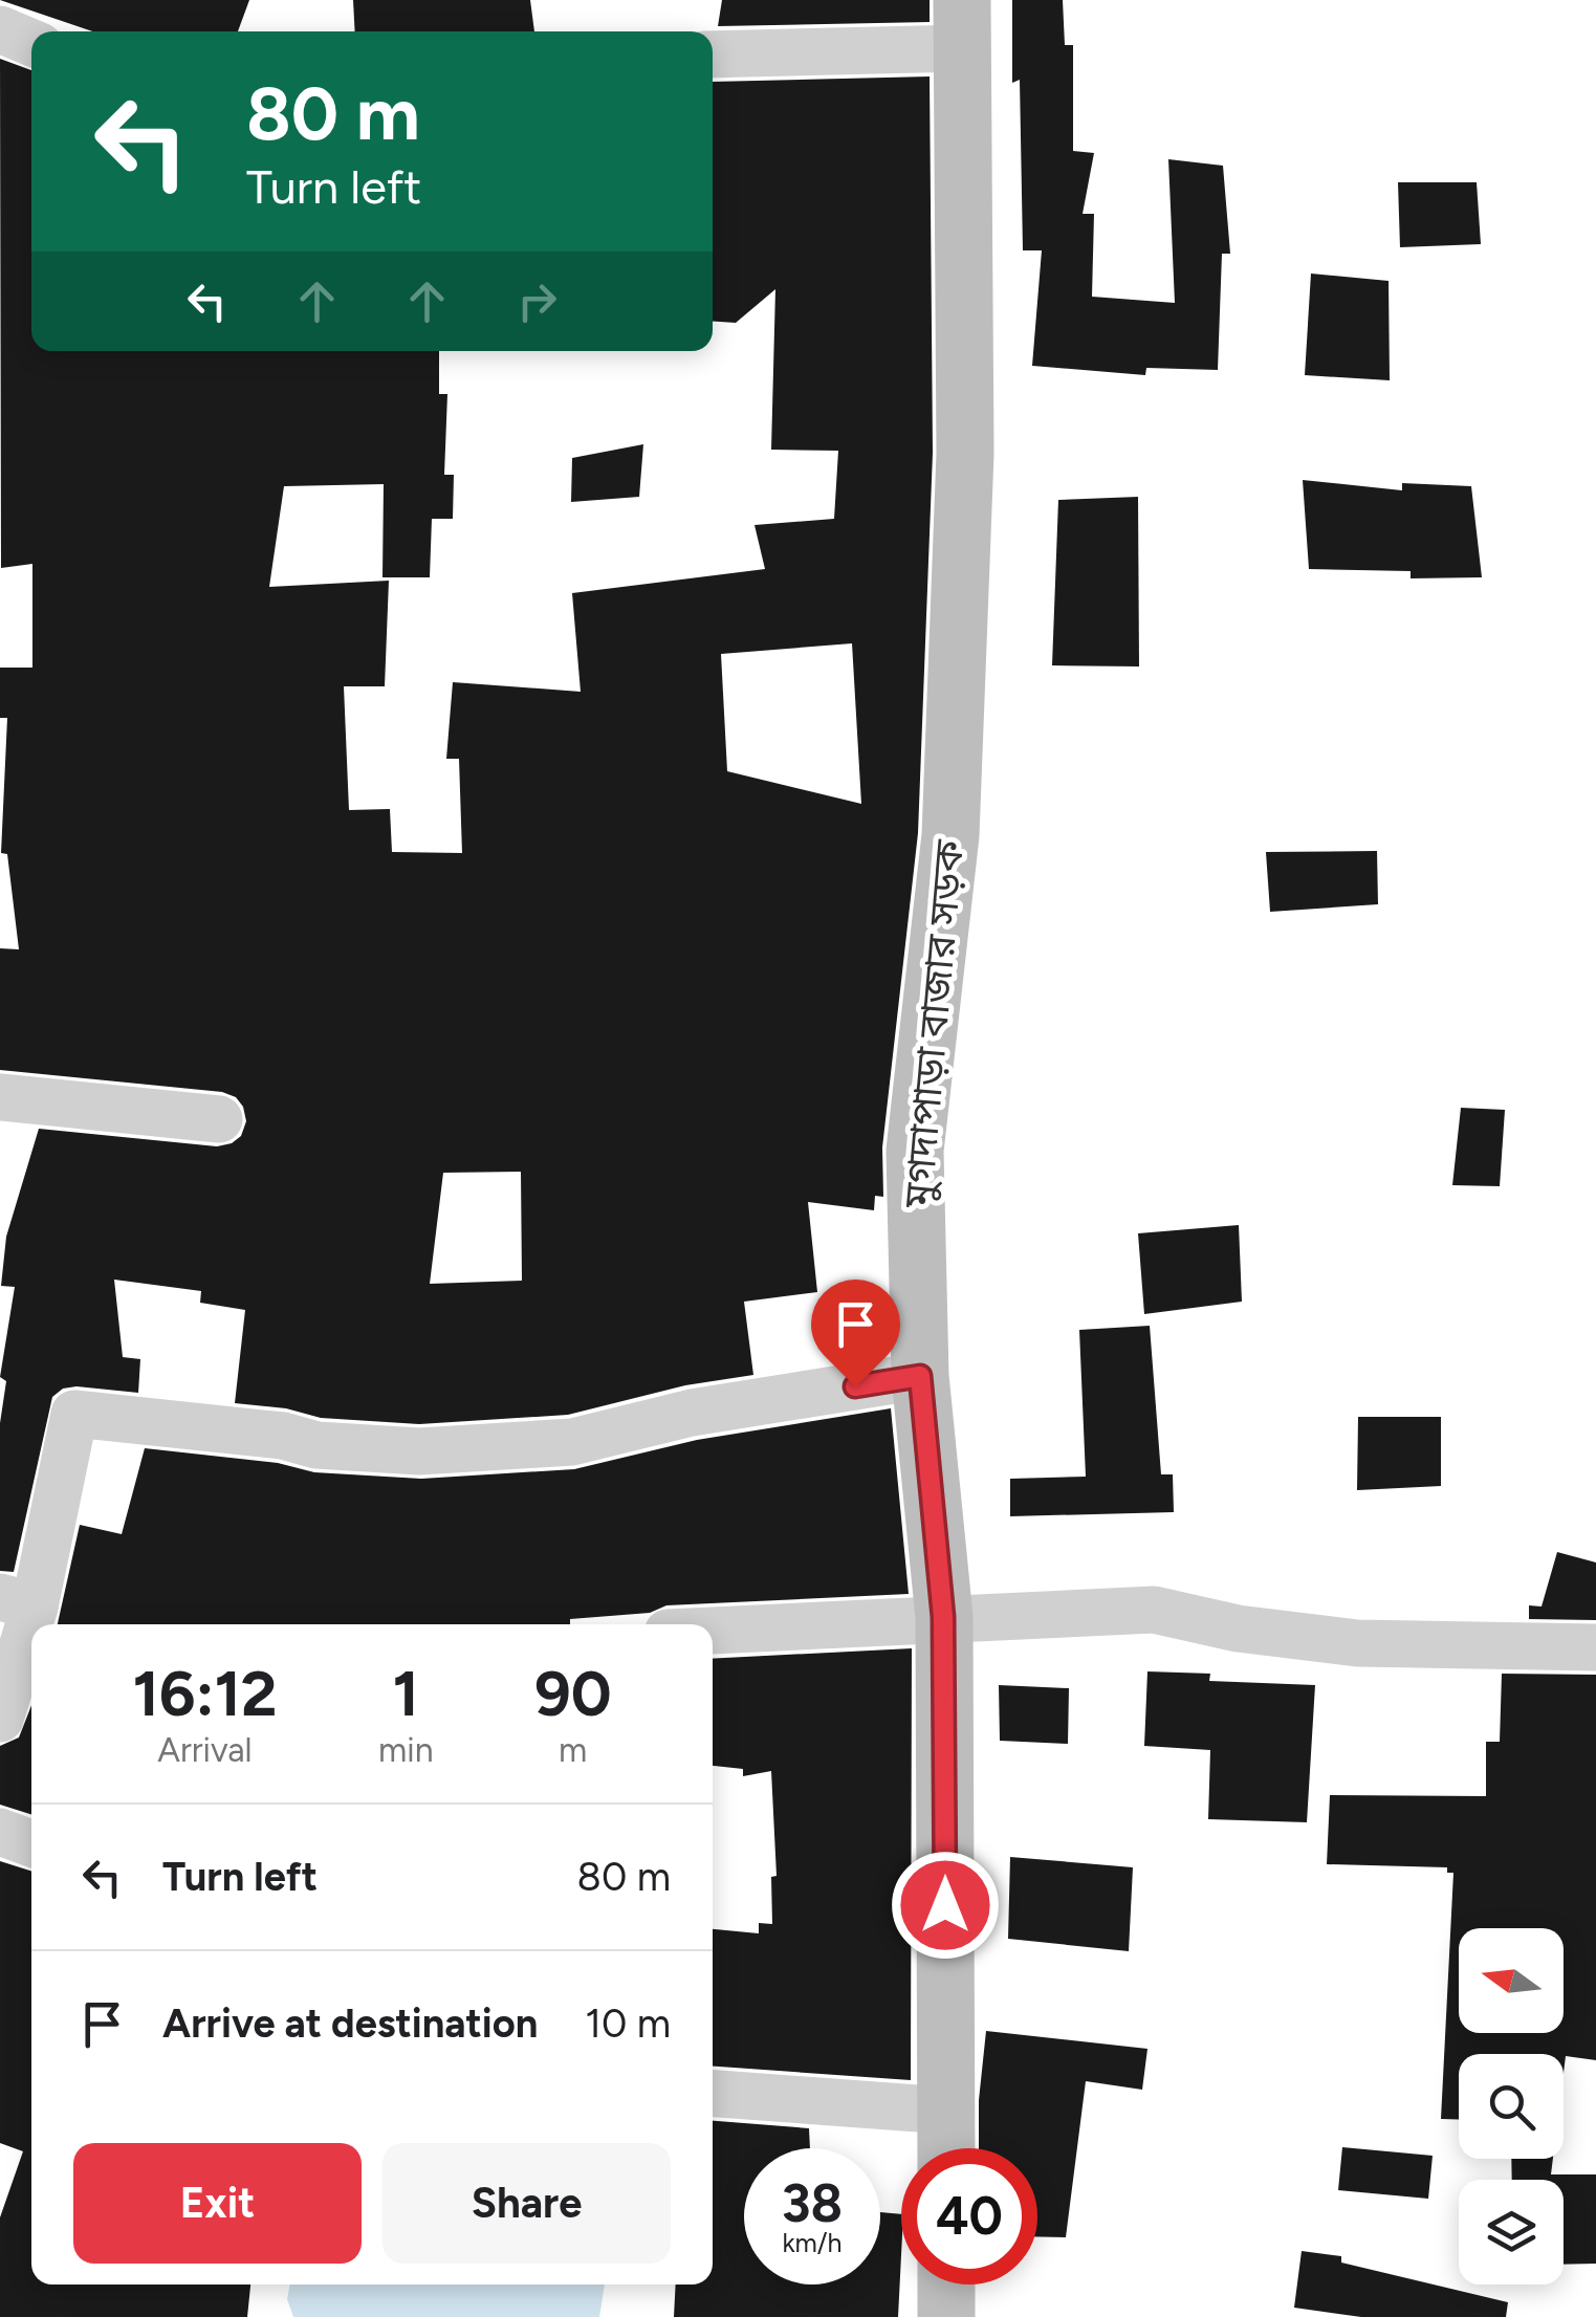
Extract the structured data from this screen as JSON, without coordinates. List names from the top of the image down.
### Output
{
  "streets": {
    "street": ["মুগদাপাড়া বাজার সড়ক"]
  },
  "north": "left",
  "page": {
    "turn": ["80 m", "Turn left"],
    "eta": [
      "16:12",
      "Arrival",
      "1",
      "min",
      "90",
      "m"
    ],
    "list": [
      {
        "name": "Turn left",
        "value": "80 m"
      },
      {
        "name": "Arrive at destination",
        "value": "10 m"
      }
    ],
    "buttons": ["Exit", "Share"],
    "speed": "38 km/h",
    "limit": "40"
  }
}
